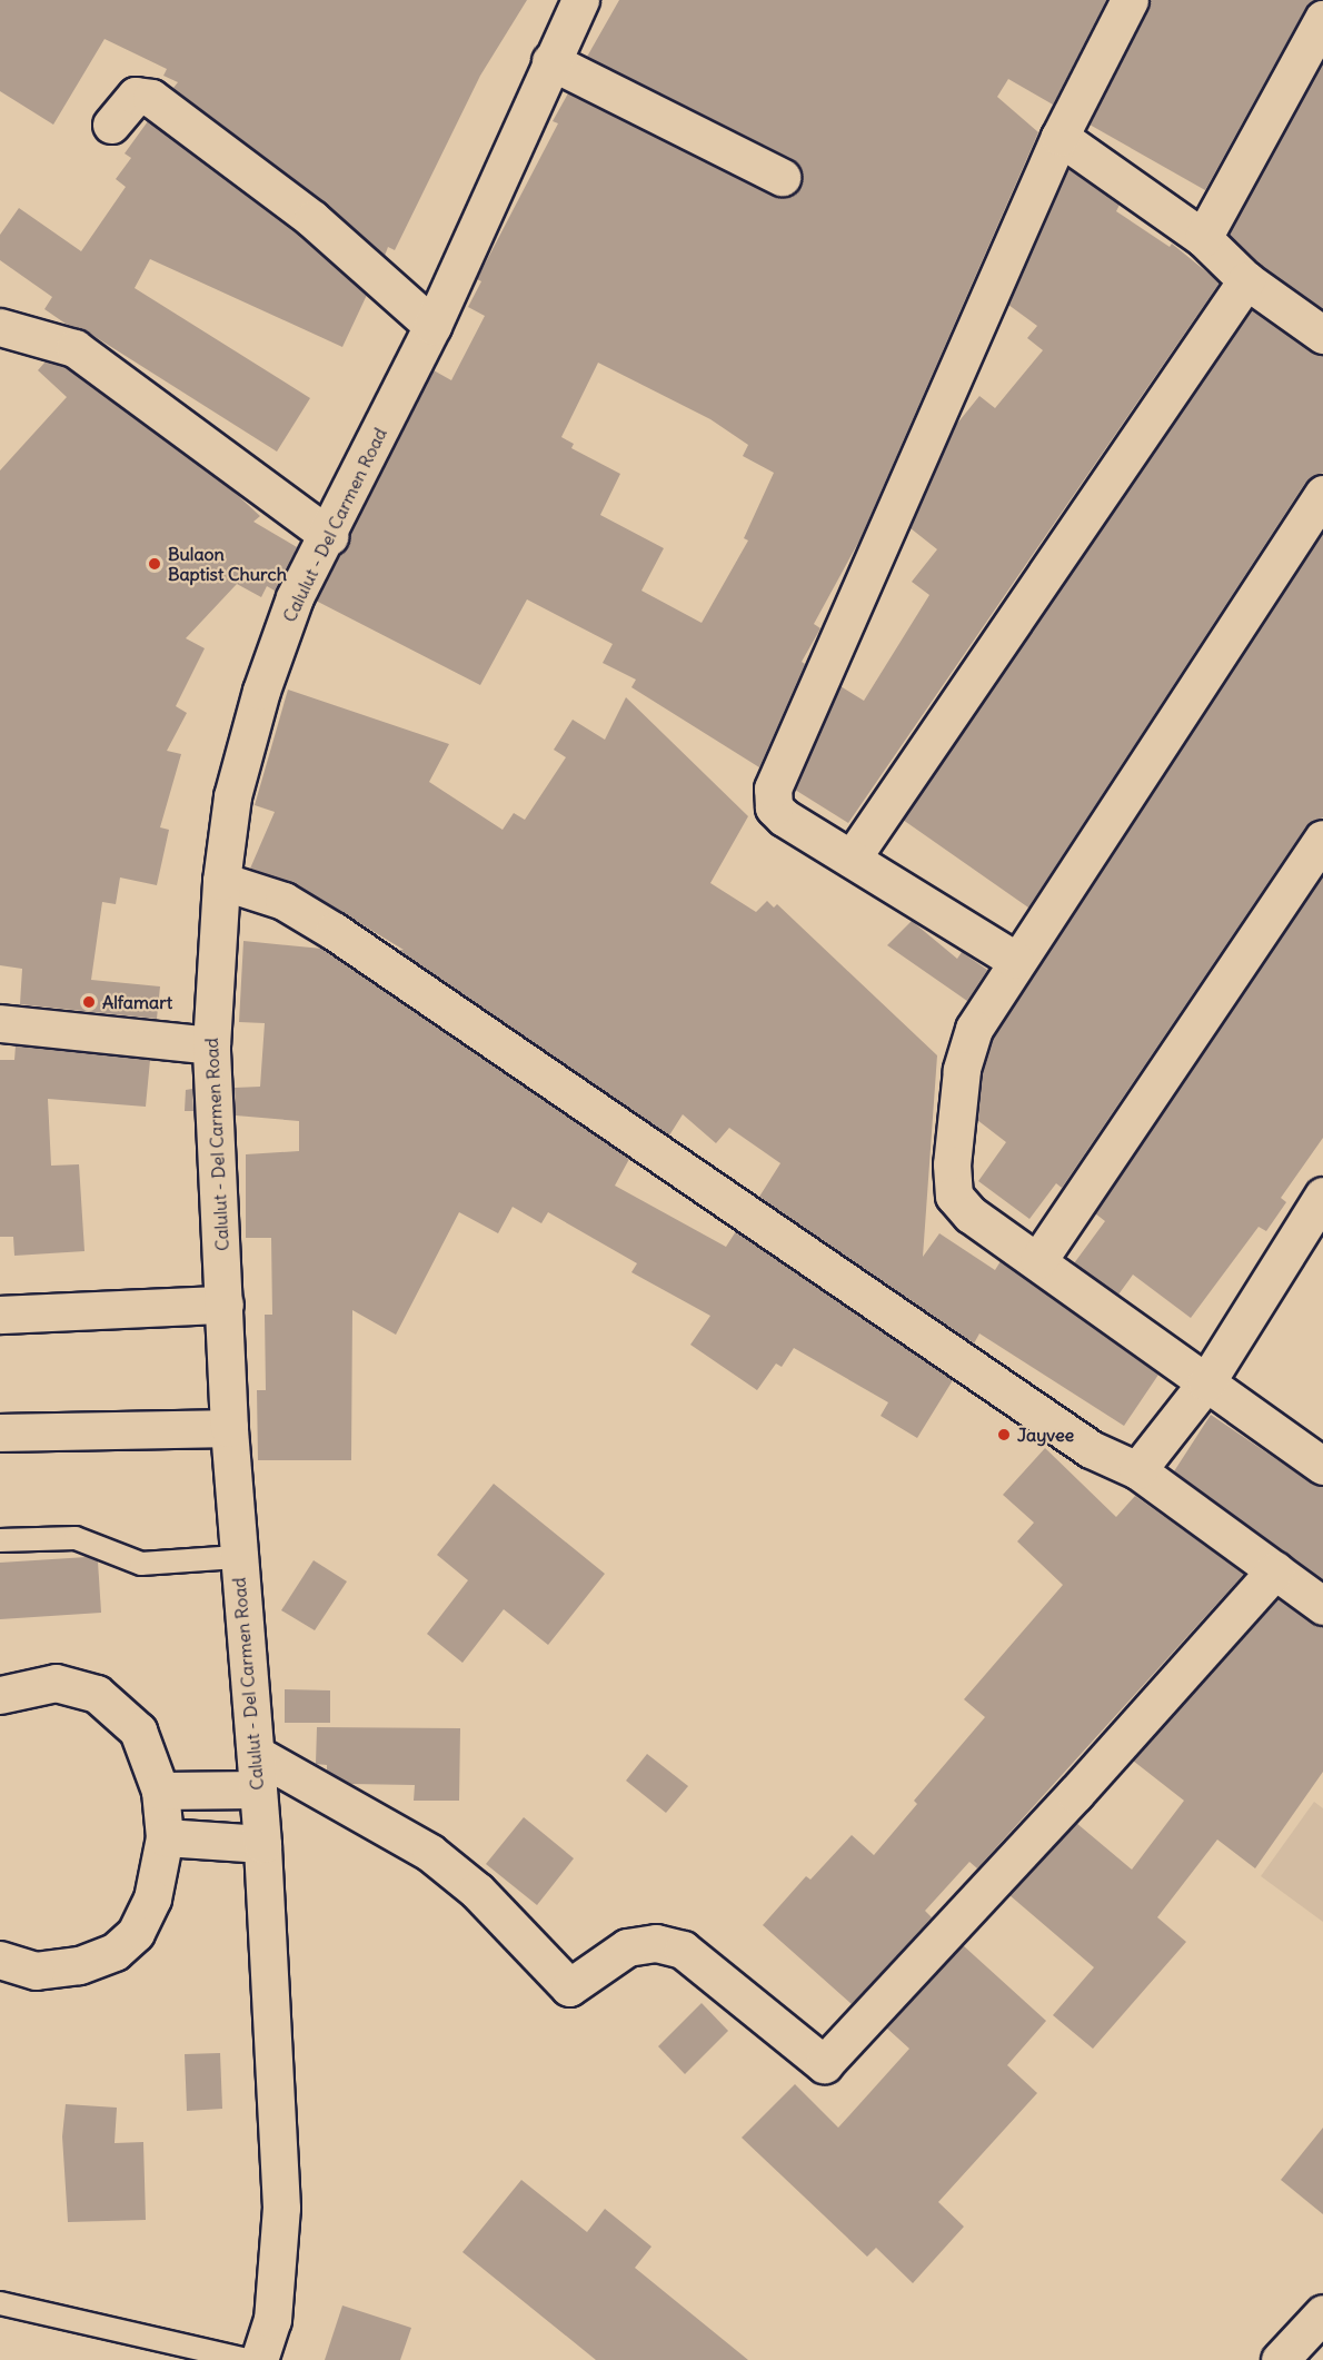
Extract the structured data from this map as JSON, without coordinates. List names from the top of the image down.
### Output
{
  "streets": {
    "street": ["Calulut - Del Carmen Road"]
  },
  "places": ["Bulaon Baptist Church", "Alfamart", "Jayvee"]
}
